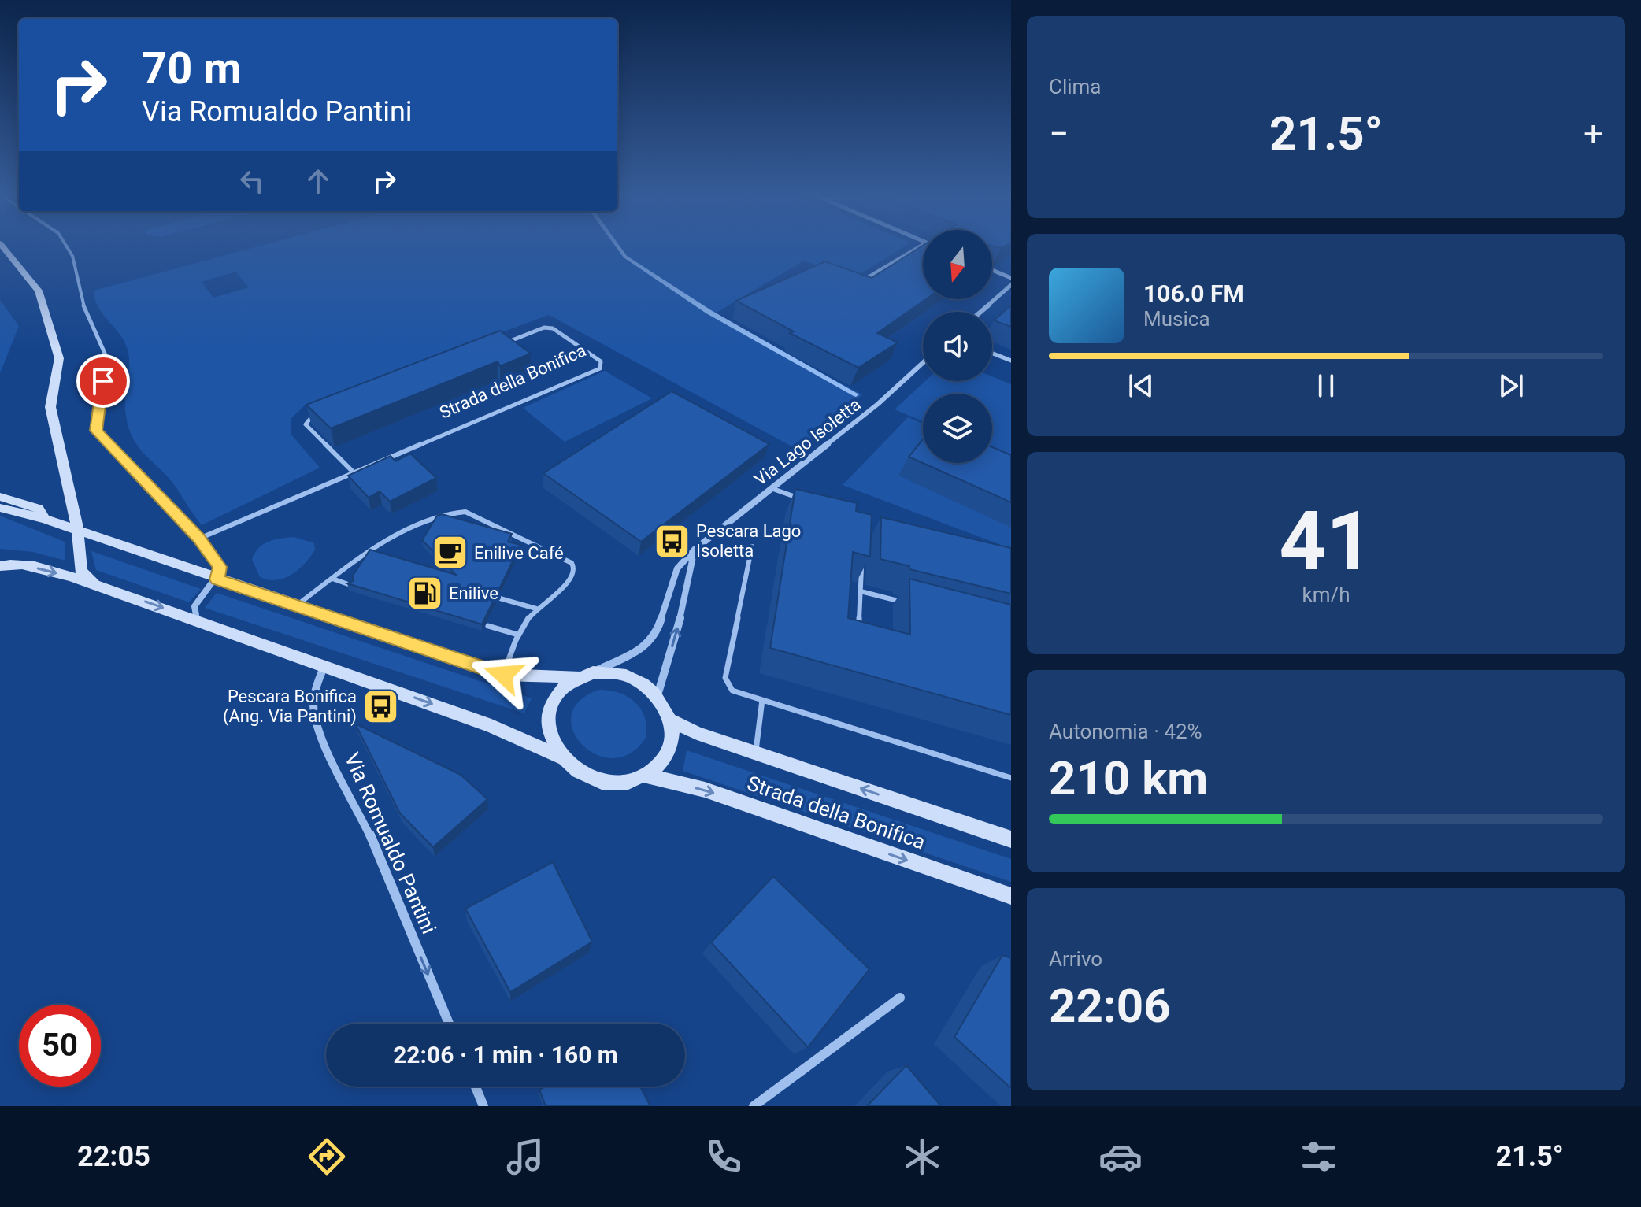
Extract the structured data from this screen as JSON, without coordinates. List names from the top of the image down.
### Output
{
  "streets": {
    "main road": ["Strada della Bonifica"],
    "street": ["Via Lago Isoletta", "Via Romualdo Pantini"]
  },
  "crossings": [
    ["Strada della Bonifica", "Via Lago Isoletta"]
  ],
  "one_way": ["Via Romualdo Pantini"],
  "places": {
    "bus stop": ["Pescara Lago Isoletta", "Pescara Bonifica (Ang. Via Pantini)"],
    "cafe": ["Enilive Café"],
    "fuel station": ["Enilive"]
  },
  "north": "bottom",
  "page": {
    "tile": [
      "Clima",
      ["41", "km/h"],
      ["Autonomia · 42%", "210 km"],
      ["Arrivo", "22:06"]
    ],
    "turn": ["70 m", "Via Romualdo Pantini"],
    "heat": ["−", "21.5°", "+"],
    "song": ["106.0 FM", "Musica"],
    "limit": "50",
    "trip": "22:06 · 1 min · 160 m",
    "tabs": ["22:05", "21.5°"]
  }
}
